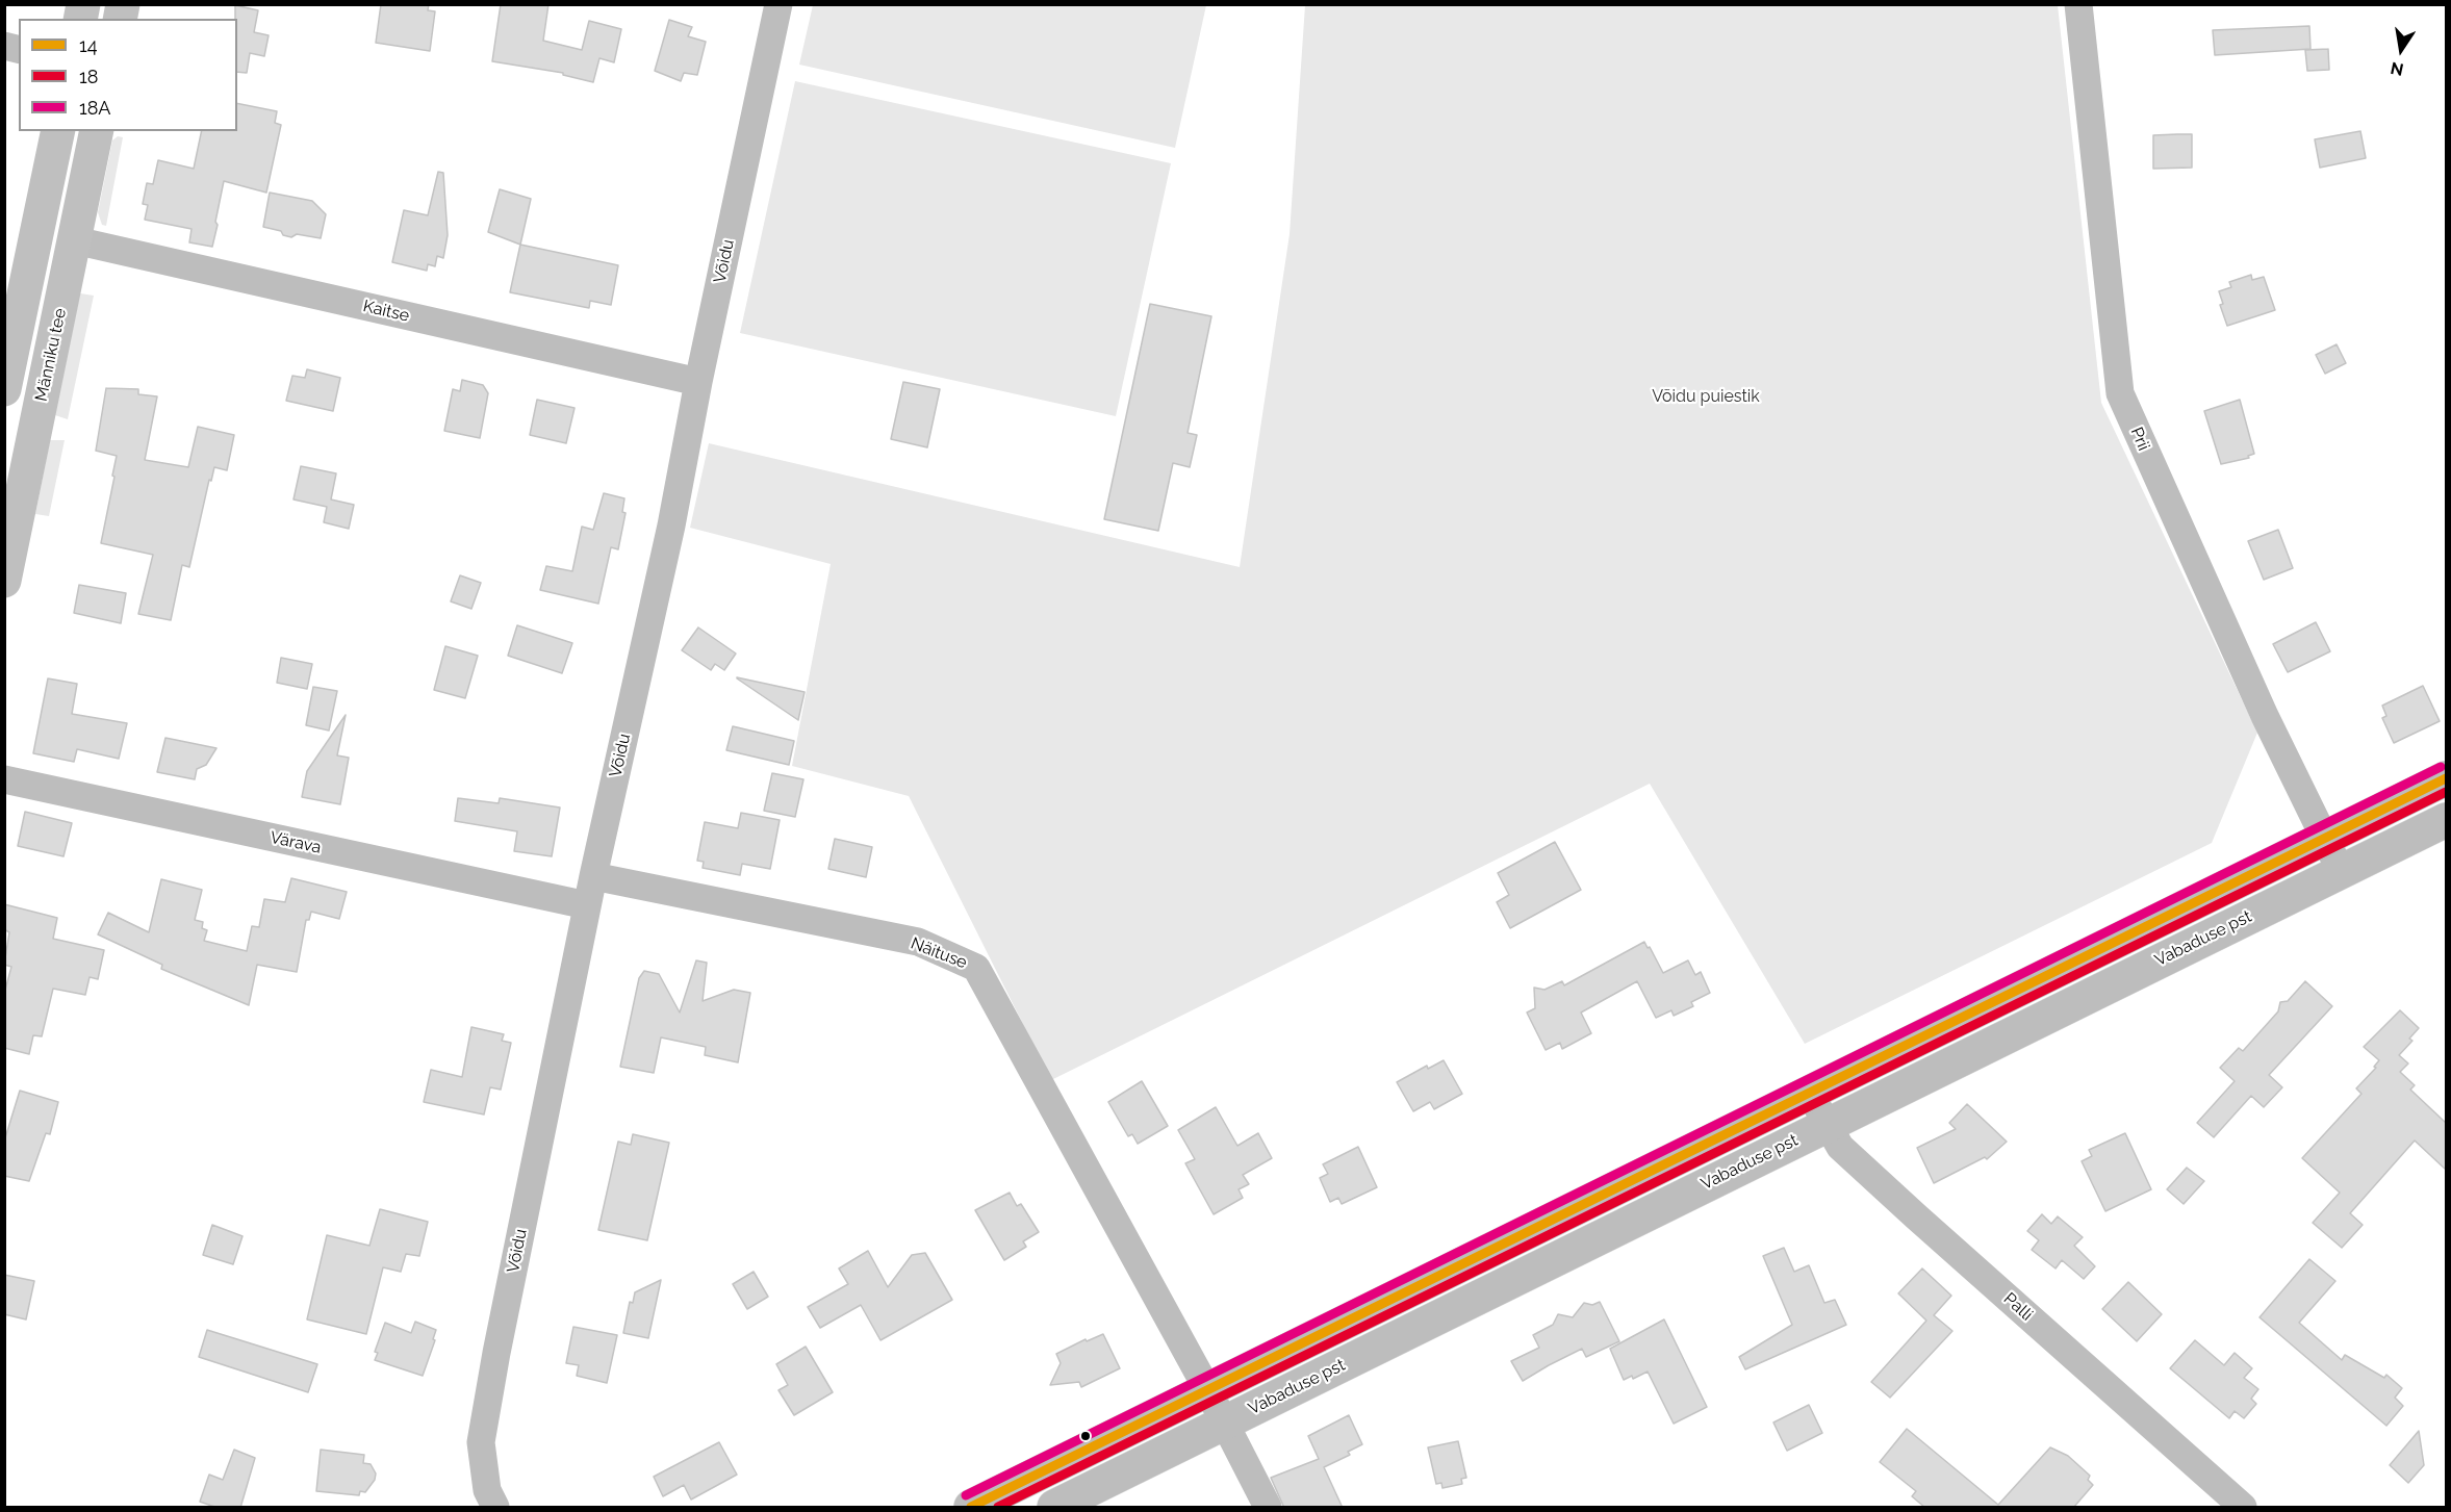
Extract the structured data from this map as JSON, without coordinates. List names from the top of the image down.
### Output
{
  "streets": {
    "highway": ["Vabaduse pst"],
    "street": [
      "Võidu",
      "Kaitse",
      "Männiku tee",
      "Prii",
      "Värava",
      "Näituse",
      "Palli"
    ]
  },
  "crossings": [
    ["Võidu", "Kaitse"],
    ["Võidu", "Värava"],
    ["Võidu", "Näituse"],
    ["Kaitse", "Männiku tee"],
    ["Prii", "Vabaduse pst"],
    ["Vabaduse pst", "Näituse"],
    ["Vabaduse pst", "Palli"]
  ],
  "parks": ["Võidu puiestik"],
  "lines": ["transit line 18A", "transit line 14", "transit line 18"],
  "legend": ["14", "18", "18A"],
  "north": "bottom"
}
